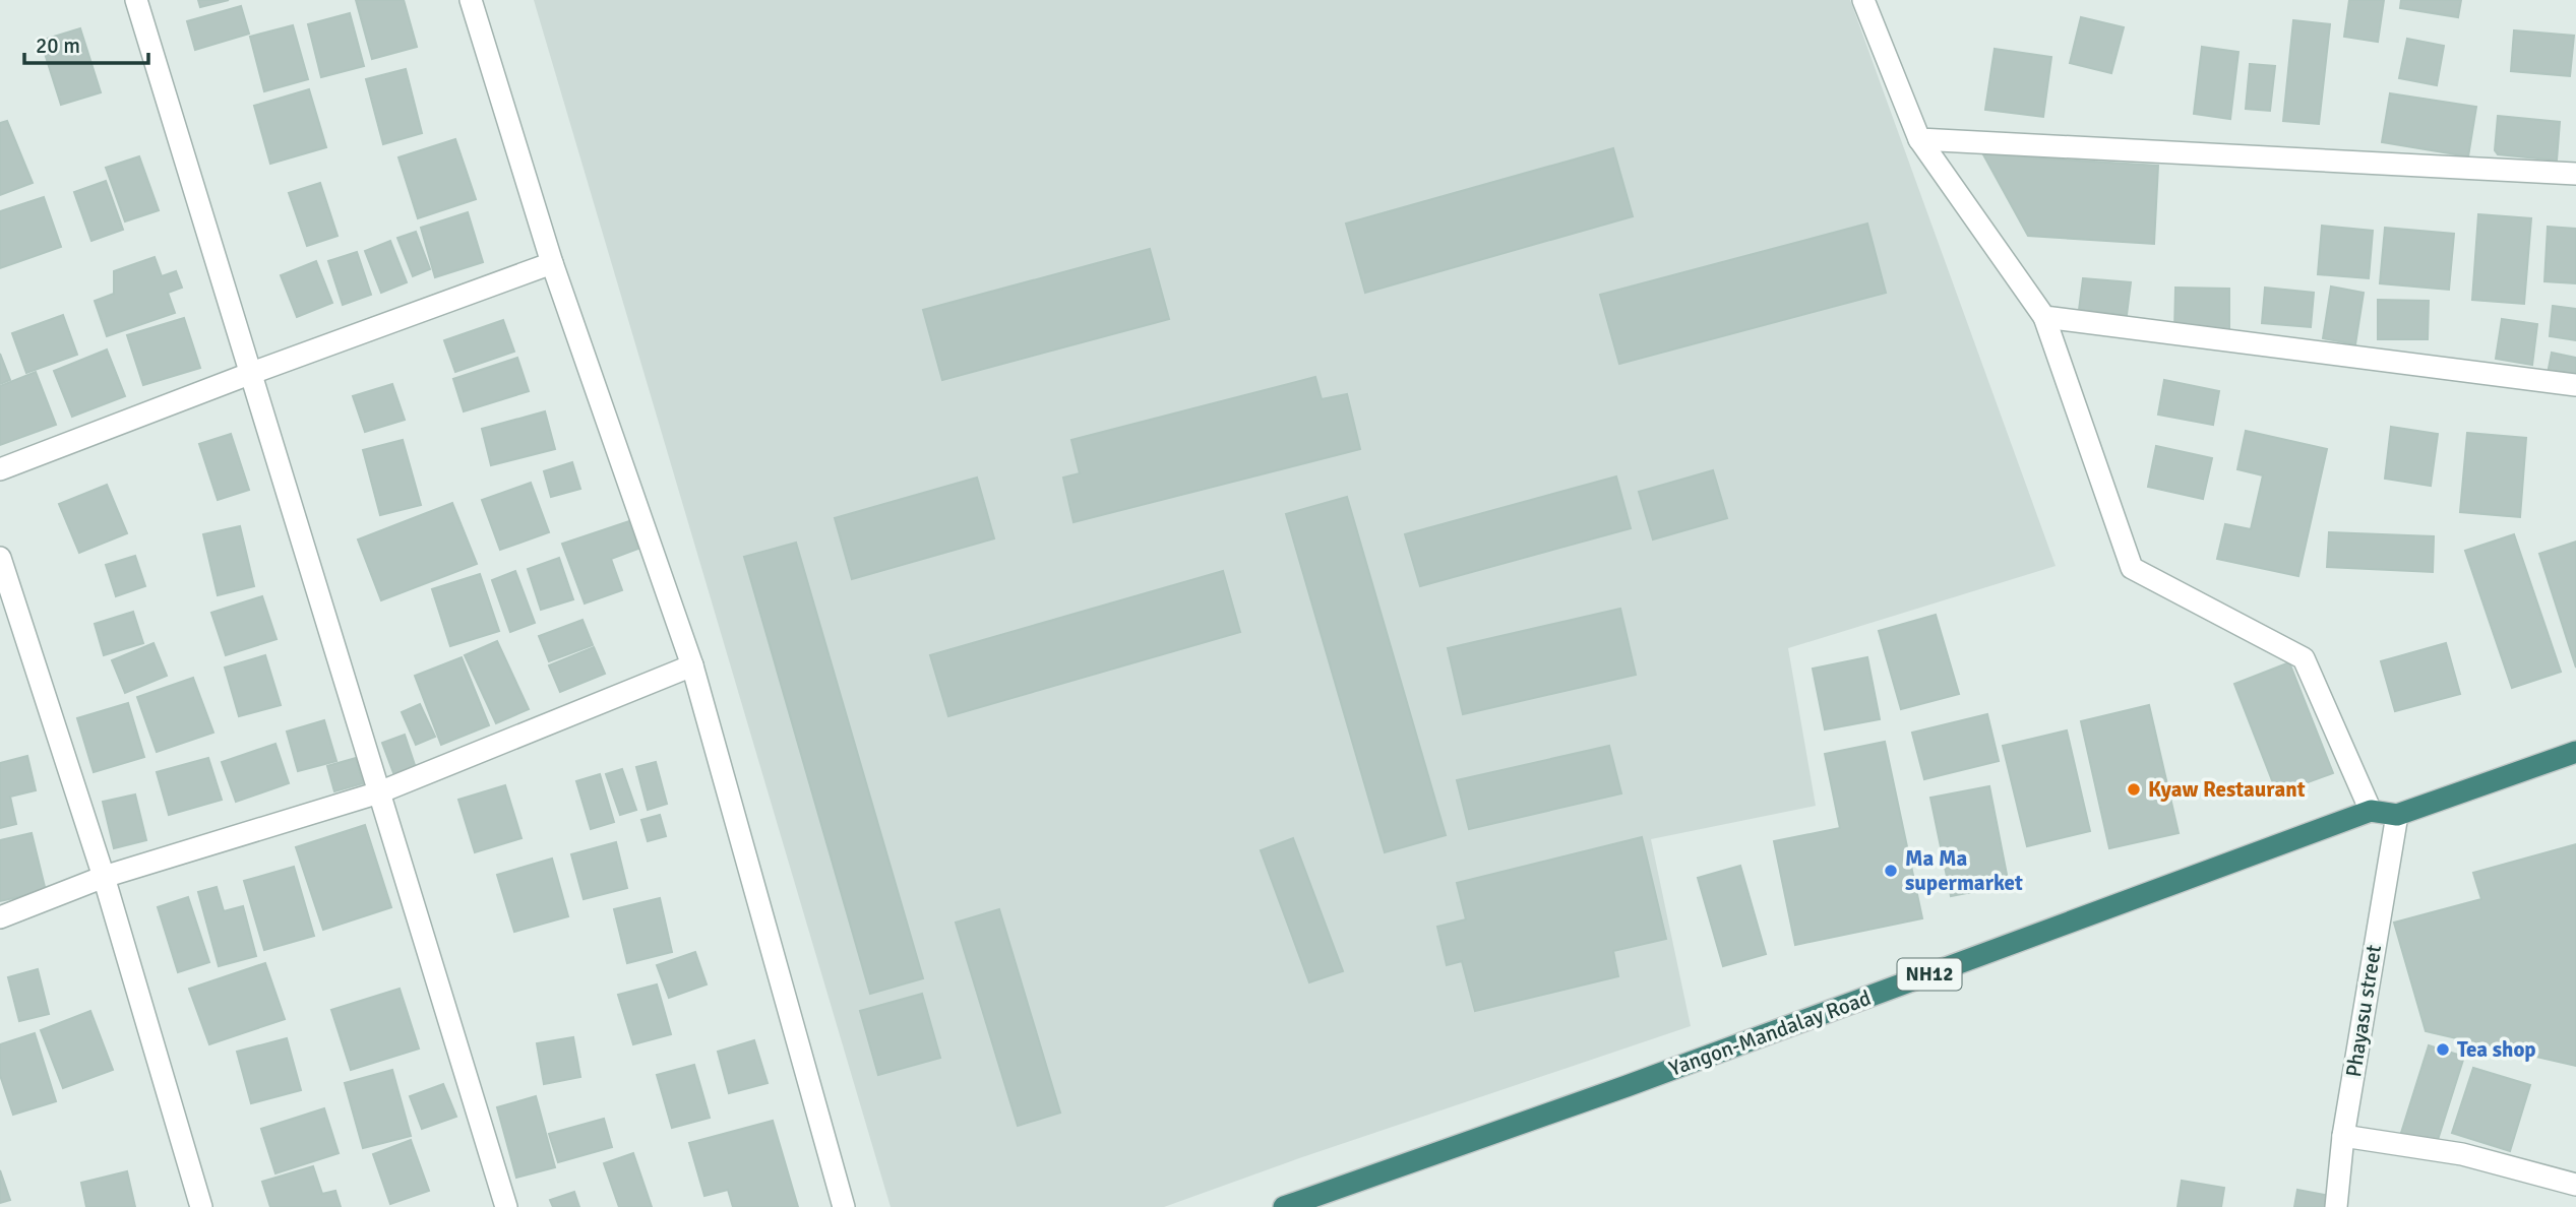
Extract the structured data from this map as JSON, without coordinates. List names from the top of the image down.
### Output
{
  "streets": {
    "highway": ["NH12", "Yangon-Mandalay Road"],
    "street": ["Phayasu street"]
  },
  "crossings": [
    ["Phayasu street", "Yangon-Mandalay Road"]
  ],
  "places": ["Kyaw Restaurant", "Ma Ma supermarket", "Tea shop"],
  "scale_bar": "20 m"
}
